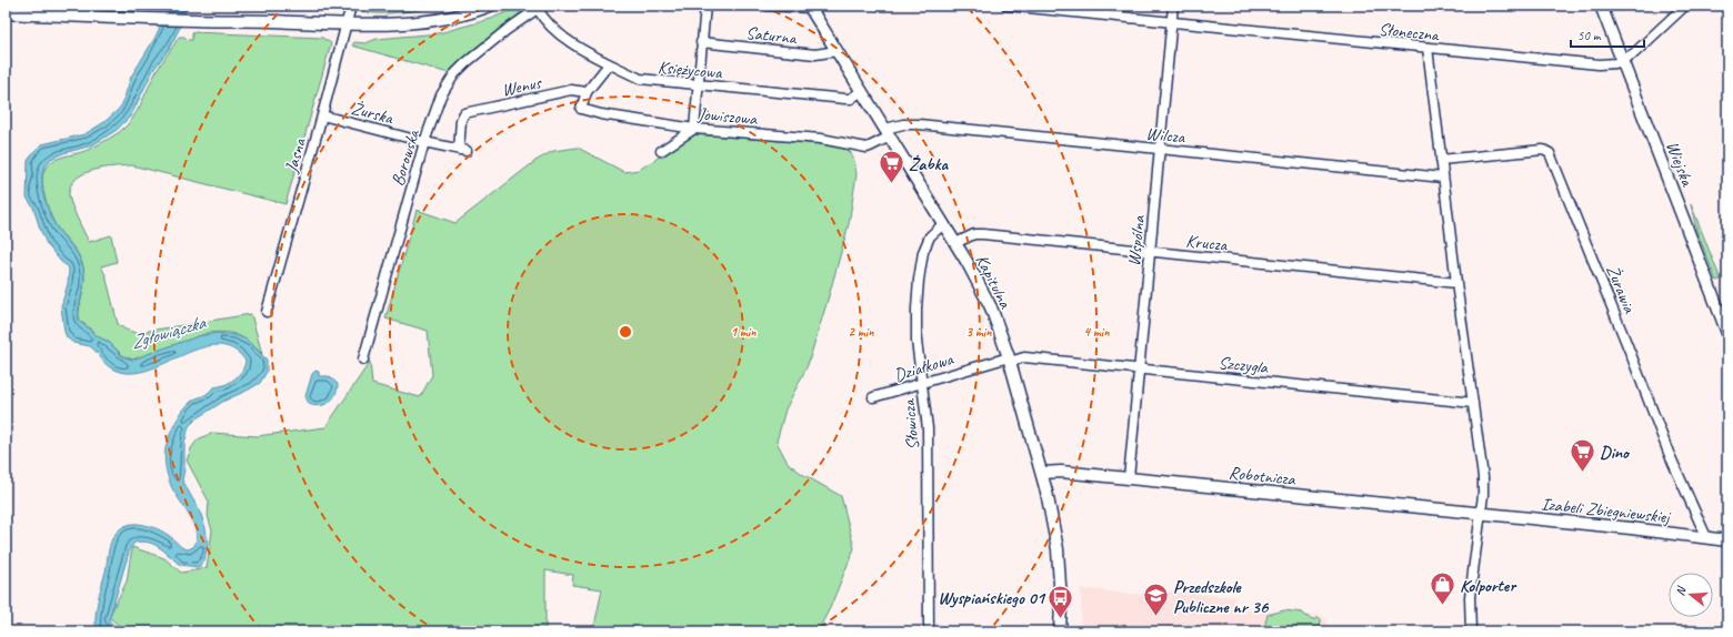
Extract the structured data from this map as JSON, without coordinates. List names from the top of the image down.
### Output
{
  "streets": {
    "street": [
      "Słoneczna",
      "Saturna",
      "Księżycowa",
      "Wenus",
      "Żurska",
      "Jowiszowa",
      "Wilcza",
      "Jasna",
      "Borowska",
      "Wiejska",
      "Wspólna",
      "Krucza",
      "Kapitulna",
      "Żurawia",
      "Szczygla",
      "Działkowa",
      "Słowicza",
      "Robotnicza",
      "Izabeli Zbiegniewskiej"
    ]
  },
  "crossings": [
    ["Słoneczna", "Wiejska"],
    ["Słoneczna", "Wspólna"],
    ["Saturna", "Kapitulna"],
    ["Księżycowa", "Borowska"],
    ["Księżycowa", "Kapitulna"],
    ["Wenus", "Żurska"],
    ["Wenus", "Jowiszowa"],
    ["Żurska", "Jasna"],
    ["Żurska", "Borowska"],
    ["Jowiszowa", "Wilcza"],
    ["Jowiszowa", "Kapitulna"],
    ["Wilcza", "Wspólna"],
    ["Wilcza", "Kapitulna"],
    ["Wspólna", "Krucza"],
    ["Wspólna", "Szczygla"],
    ["Wspólna", "Robotnicza"],
    ["Krucza", "Kapitulna"],
    ["Kapitulna", "Szczygla"],
    ["Kapitulna", "Działkowa"],
    ["Kapitulna", "Słowicza"],
    ["Kapitulna", "Robotnicza"],
    ["Żurawia", "Izabeli Zbiegniewskiej"],
    ["Szczygla", "Działkowa"],
    ["Działkowa", "Słowicza"],
    ["Robotnicza", "Izabeli Zbiegniewskiej"]
  ],
  "water": ["Zgłowiączka"],
  "places": {
    "supermarket": ["Żabka", "Dino"],
    "shop": ["Kolporter"],
    "school or university": ["Przedszkole Publiczne nr 36"],
    "bus stop": ["Wyspiańskiego 01"]
  },
  "scale_bar": "50 m",
  "north": "left",
  "rings": [
    "1 min",
    "2 min",
    "3 min",
    "4 min"
  ]
}
